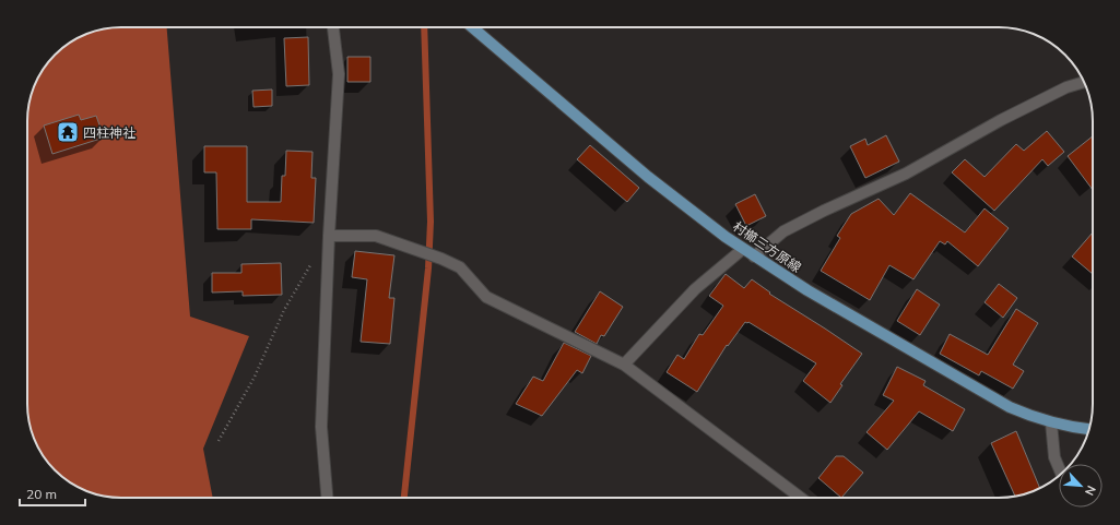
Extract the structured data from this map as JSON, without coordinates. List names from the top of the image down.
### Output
{
  "streets": {
    "main road": ["村櫛三方原線"]
  },
  "places": {
    "temple": ["四柱神社"]
  },
  "scale_bar": "20 m",
  "north": "bottom right"
}
